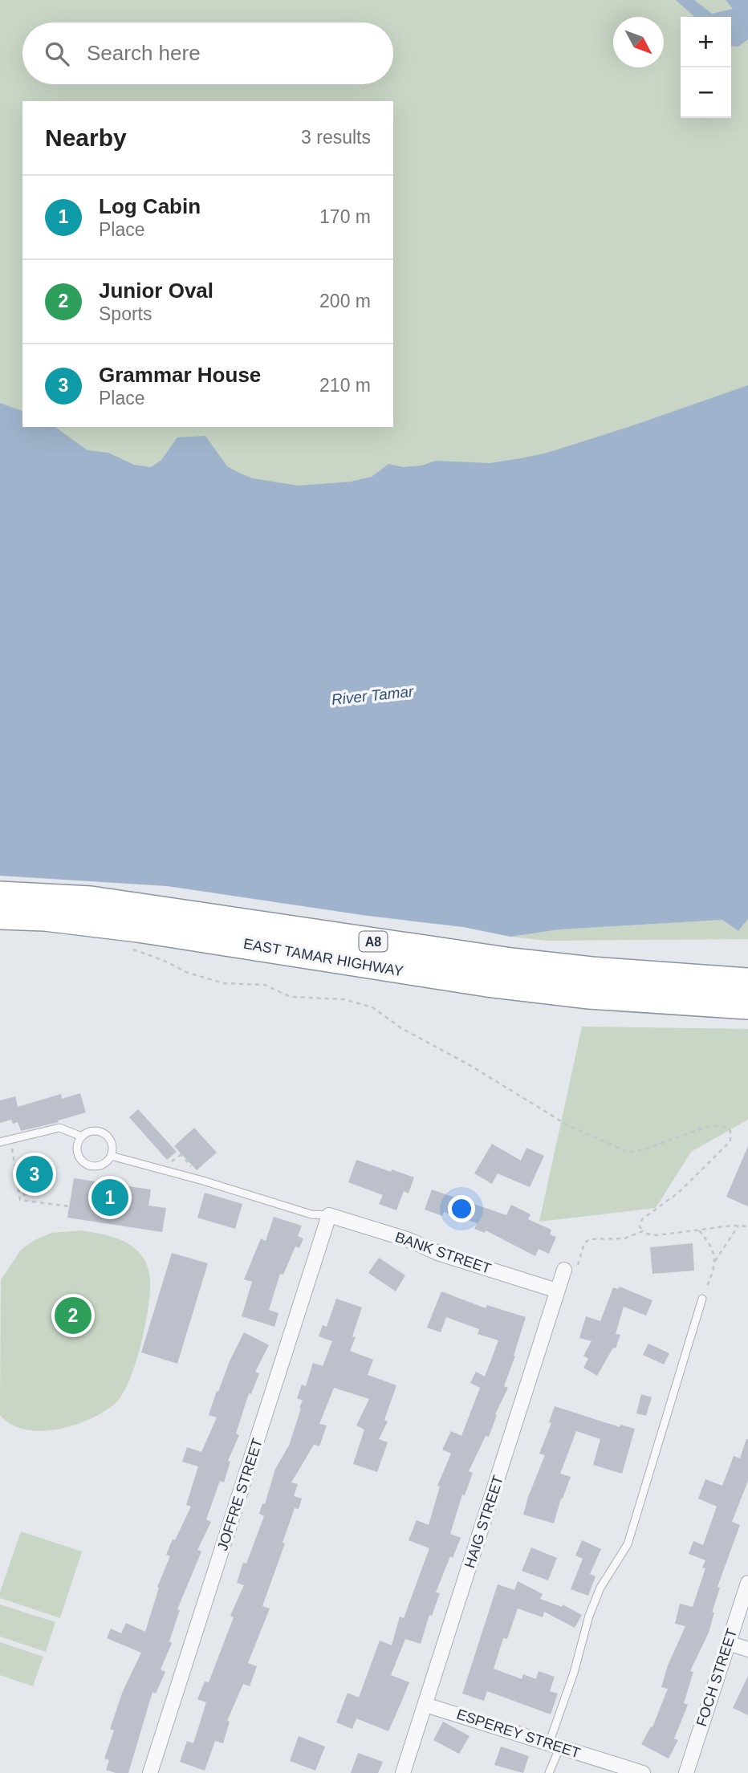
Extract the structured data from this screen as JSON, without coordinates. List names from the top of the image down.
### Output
{
  "streets": {
    "highway": ["A8", "EAST TAMAR HIGHWAY"],
    "street": [
      "BANK STREET",
      "JOFFRE STREET",
      "HAIG STREET",
      "FOCH STREET",
      "ESPEREY STREET"
    ]
  },
  "crossings": [
    ["BANK STREET", "JOFFRE STREET"],
    ["BANK STREET", "HAIG STREET"],
    ["HAIG STREET", "ESPEREY STREET"]
  ],
  "water": ["River Tamar"],
  "north": "bottom right",
  "page": {
    "map_buttons": ["+", "−"],
    "search": "Search here",
    "heading": ["Nearby", "3 results"],
    "list": [
      {
        "mark": "1",
        "name": "Log Cabin",
        "note": "Place",
        "value": "170 m"
      },
      {
        "mark": "2",
        "name": "Junior Oval",
        "note": "Sports",
        "value": "200 m"
      },
      {
        "mark": "3",
        "name": "Grammar House",
        "note": "Place",
        "value": "210 m"
      }
    ],
    "pins": ["3", "1", "2"]
  }
}
